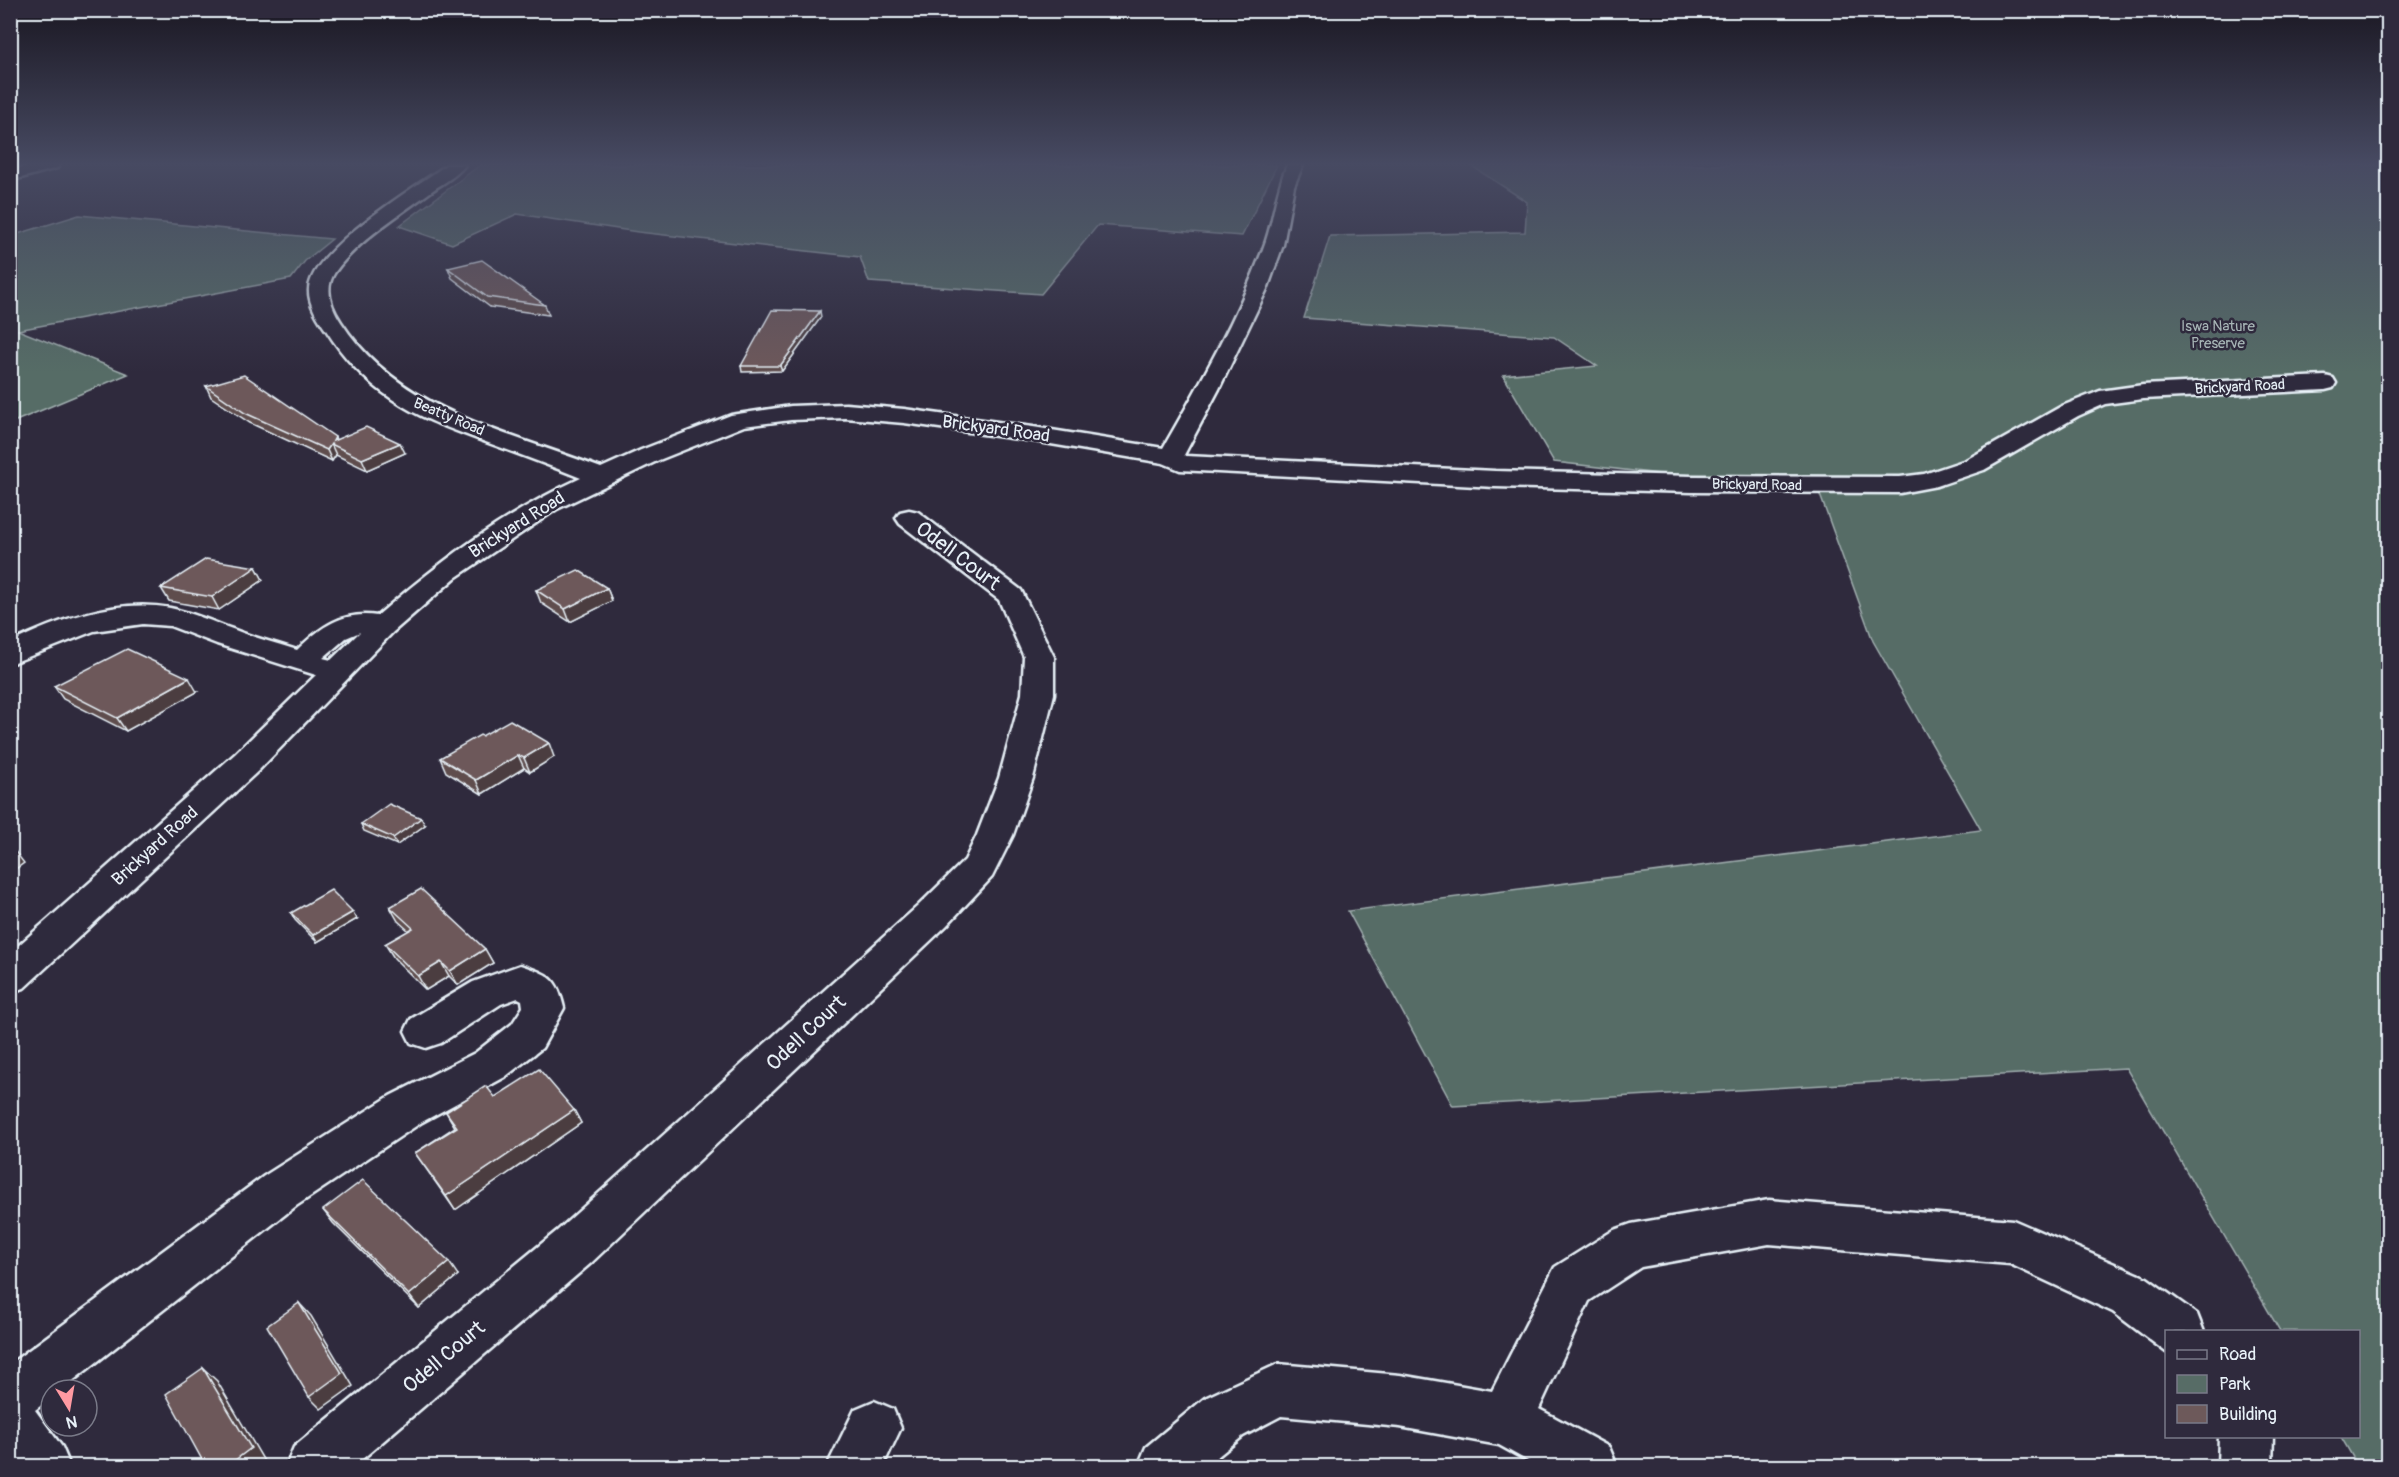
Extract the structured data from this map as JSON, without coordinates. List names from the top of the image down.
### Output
{
  "streets": {
    "street": ["Brickyard Road", "Beatty Road", "Odell Court"]
  },
  "crossings": [
    ["Brickyard Road", "Beatty Road"]
  ],
  "parks": ["Iswa Nature Preserve"],
  "legend": ["Road", "Park", "Building"],
  "north": "bottom"
}
